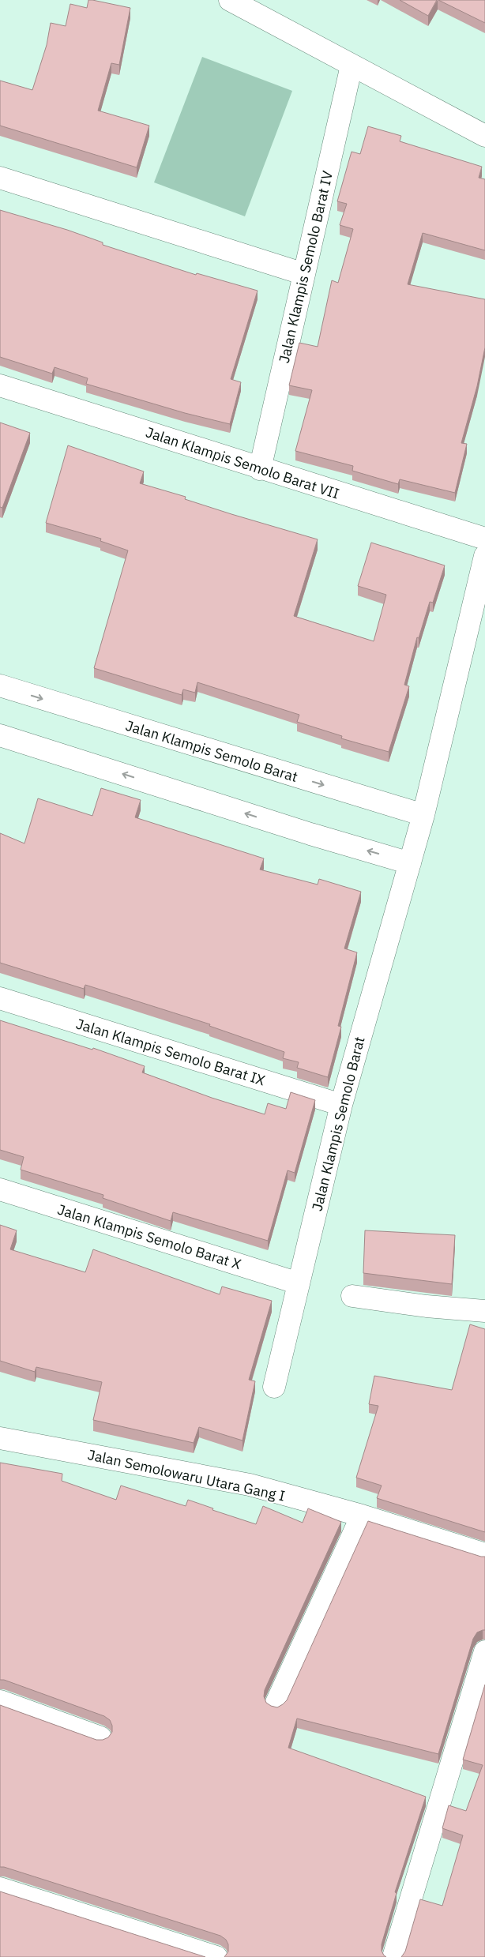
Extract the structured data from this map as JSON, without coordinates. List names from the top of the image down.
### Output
{
  "streets": {
    "street": [
      "Jalan Klampis Semolo Barat IV",
      "Jalan Klampis Semolo Barat VII",
      "Jalan Klampis Semolo Barat",
      "Jalan Klampis Semolo Barat IX",
      "Jalan Klampis Semolo Barat X",
      "Jalan Semolowaru Utara Gang I"
    ]
  },
  "crossings": [
    ["Jalan Klampis Semolo Barat IV", "Jalan Klampis Semolo Barat VII"],
    ["Jalan Klampis Semolo Barat", "Jalan Klampis Semolo Barat IX"],
    ["Jalan Klampis Semolo Barat", "Jalan Klampis Semolo Barat X"]
  ]
}
